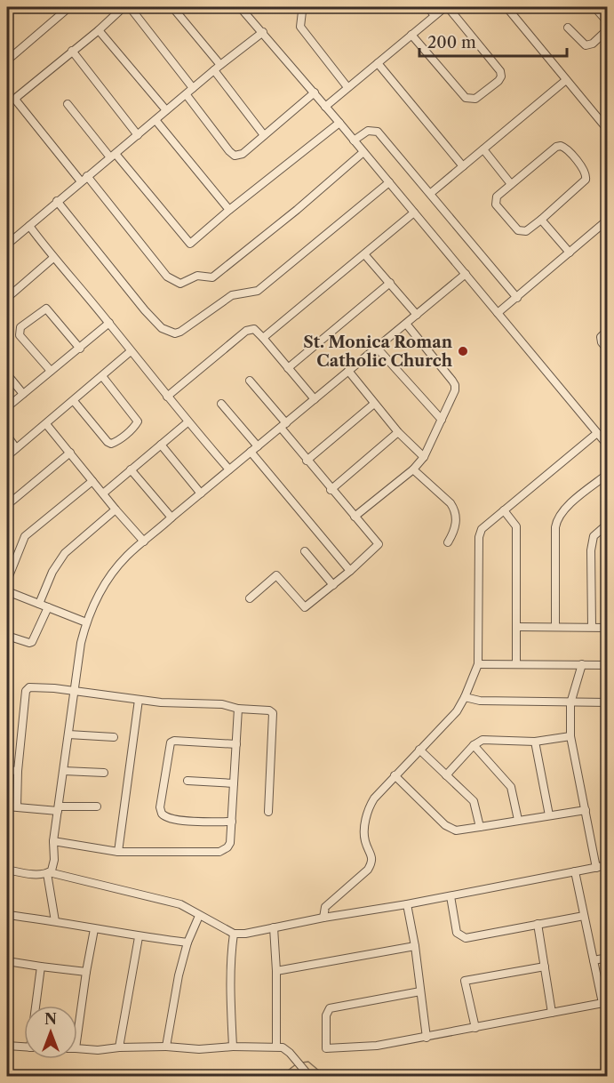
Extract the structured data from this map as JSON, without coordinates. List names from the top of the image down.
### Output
{
  "places": ["St. Monica Roman Catholic Church"],
  "scale_bar": "200 m",
  "north": "top"
}
